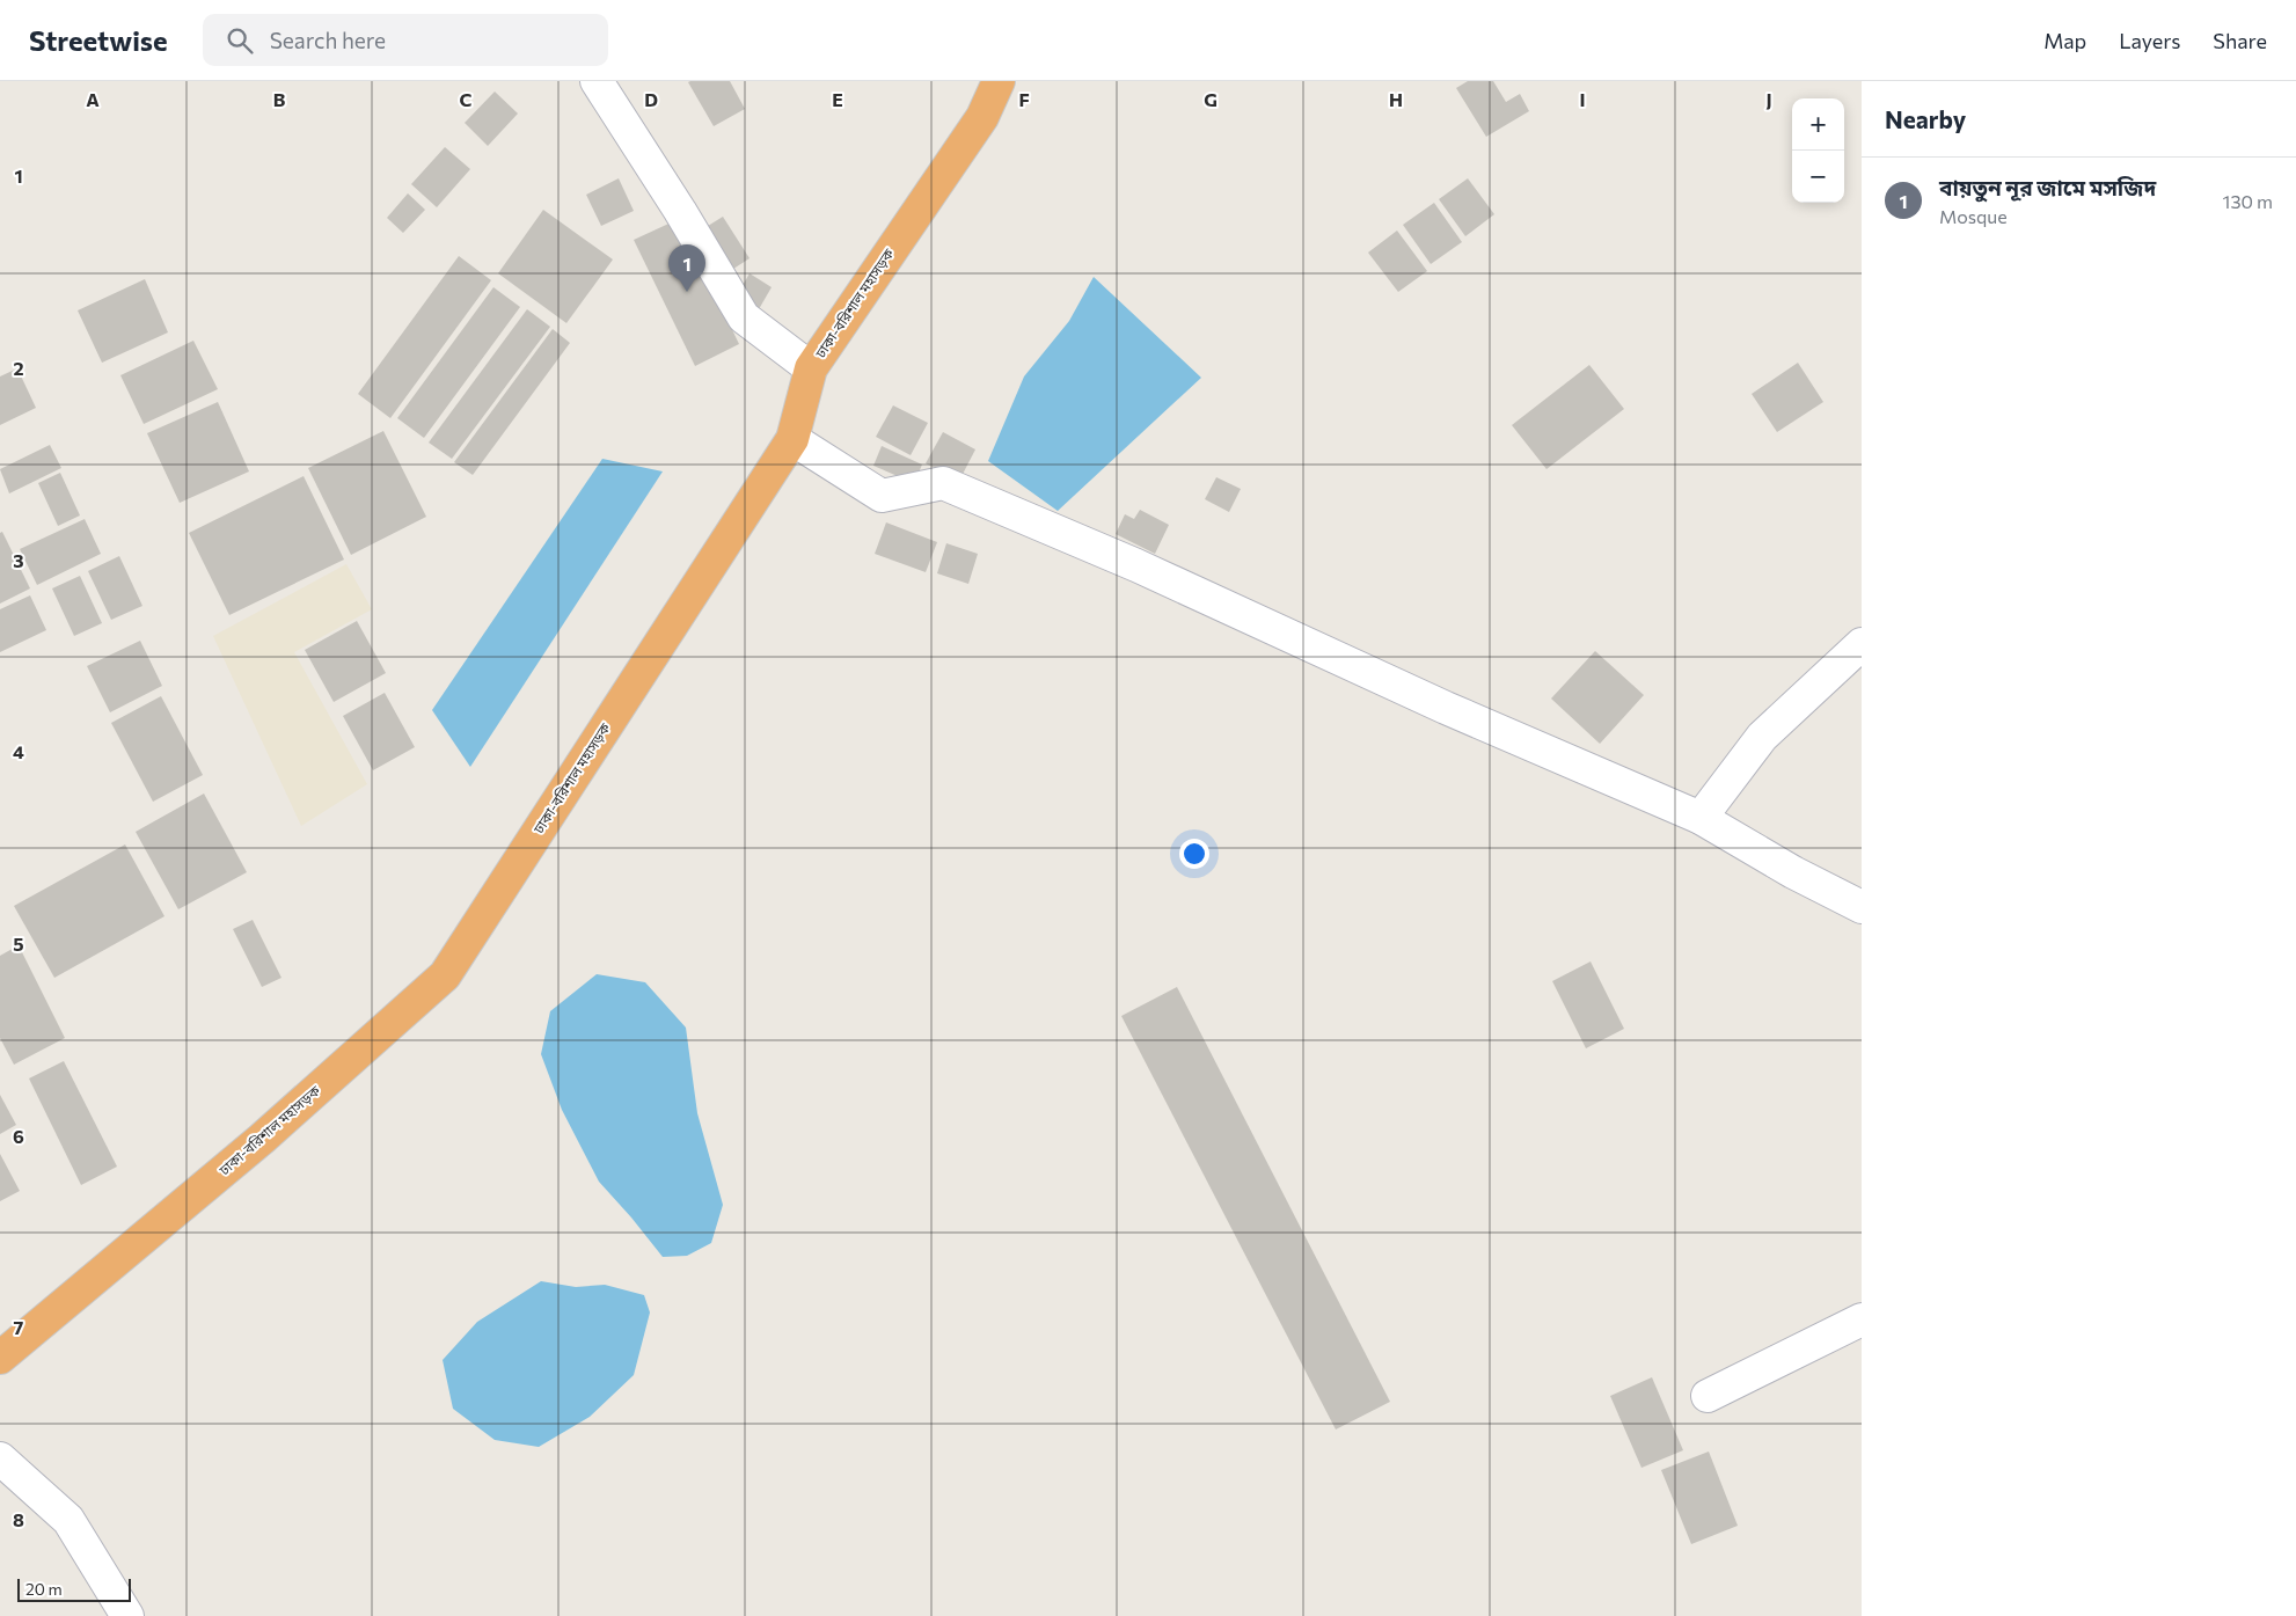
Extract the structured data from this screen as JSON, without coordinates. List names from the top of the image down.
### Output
{
  "streets": {
    "highway": ["ঢাকা-বরিশাল মহাসড়ক"]
  },
  "scale_bar": "20 m",
  "page": {
    "header": "Streetwise",
    "search": "Search here",
    "nav": ["Map", "Layers", "Share"],
    "heading": "Nearby",
    "map_buttons": ["+", "−"],
    "list": [
      {
        "mark": "1",
        "name": "বায়তুন নূর জামে মসজিদ",
        "note": "Mosque",
        "value": "130 m"
      }
    ],
    "pins": "1",
    "scale": "20 m"
  },
  "grid": {
    "columns": [
      "A",
      "B",
      "C",
      "D",
      "E",
      "F",
      "G",
      "H",
      "I",
      "J"
    ],
    "rows": [
      "1",
      "2",
      "3",
      "4",
      "5",
      "6",
      "7",
      "8"
    ]
  }
}
